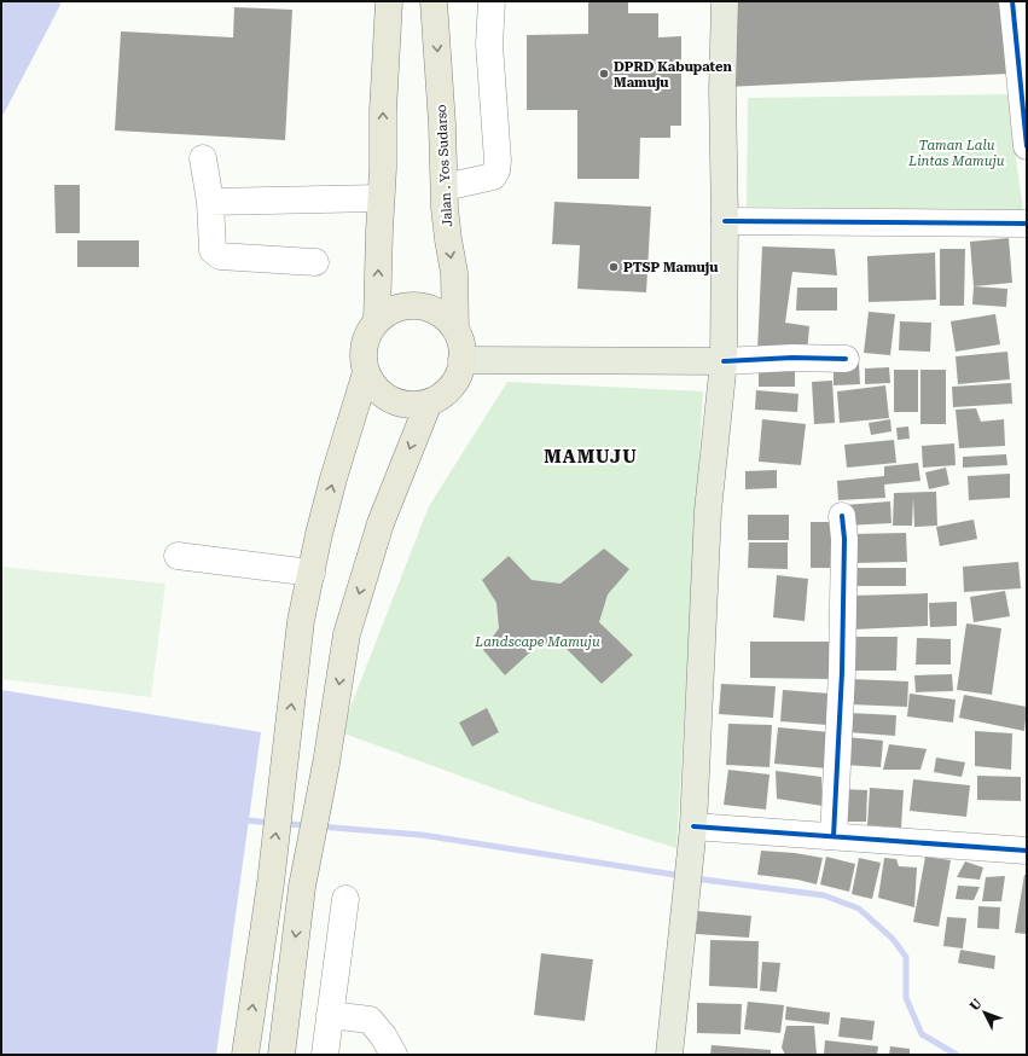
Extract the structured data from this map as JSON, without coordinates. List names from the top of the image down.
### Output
{
  "streets": {
    "highway": ["Jalan . Yos Sudarso"]
  },
  "districts": ["MAMUJU"],
  "parks": ["Taman Lalu Lintas Mamuju", "Landscape Mamuju"],
  "places": ["DPRD Kabupaten Mamuju", "PTSP Mamuju"],
  "north": "top left"
}
